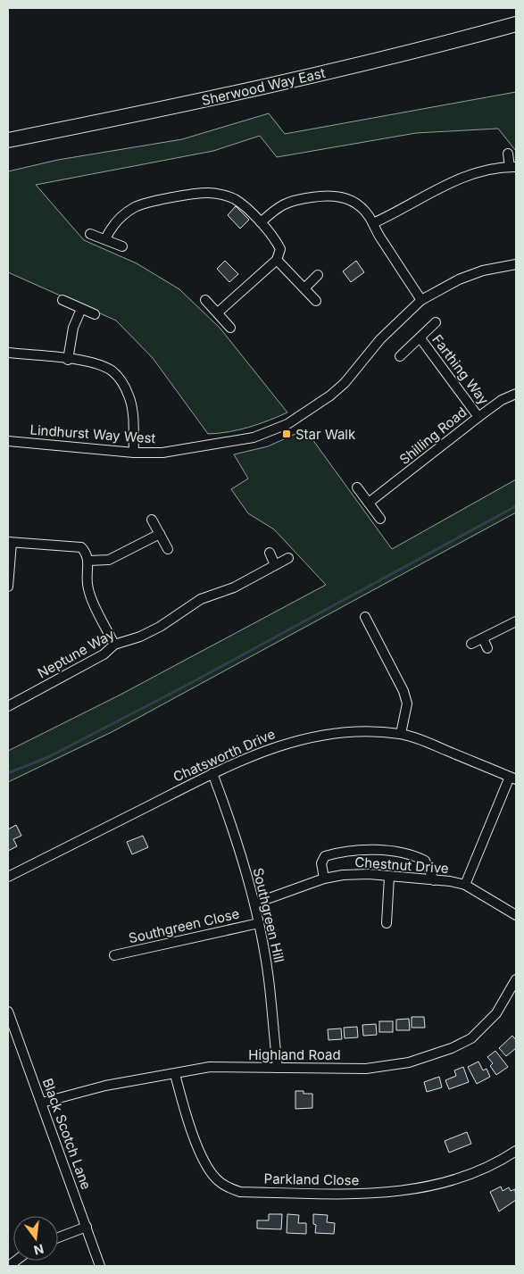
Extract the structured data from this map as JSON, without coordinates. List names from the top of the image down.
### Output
{
  "streets": {
    "highway": ["Sherwood Way East"],
    "street": [
      "Farthing Way",
      "Lindhurst Way West",
      "Shilling Road",
      "Neptune Way",
      "Chatsworth Drive",
      "Chestnut Drive",
      "Southgreen Hill",
      "Southgreen Close",
      "Highland Road",
      "Black Scotch Lane",
      "Parkland Close"
    ]
  },
  "crossings": [
    ["Farthing Way", "Shilling Road"],
    ["Chatsworth Drive", "Southgreen Hill"],
    ["Chestnut Drive", "Southgreen Hill"],
    ["Southgreen Hill", "Southgreen Close"],
    ["Southgreen Hill", "Highland Road"],
    ["Highland Road", "Black Scotch Lane"],
    ["Highland Road", "Parkland Close"]
  ],
  "places": {
    "transit": ["Star Walk"]
  },
  "north": "bottom"
}
